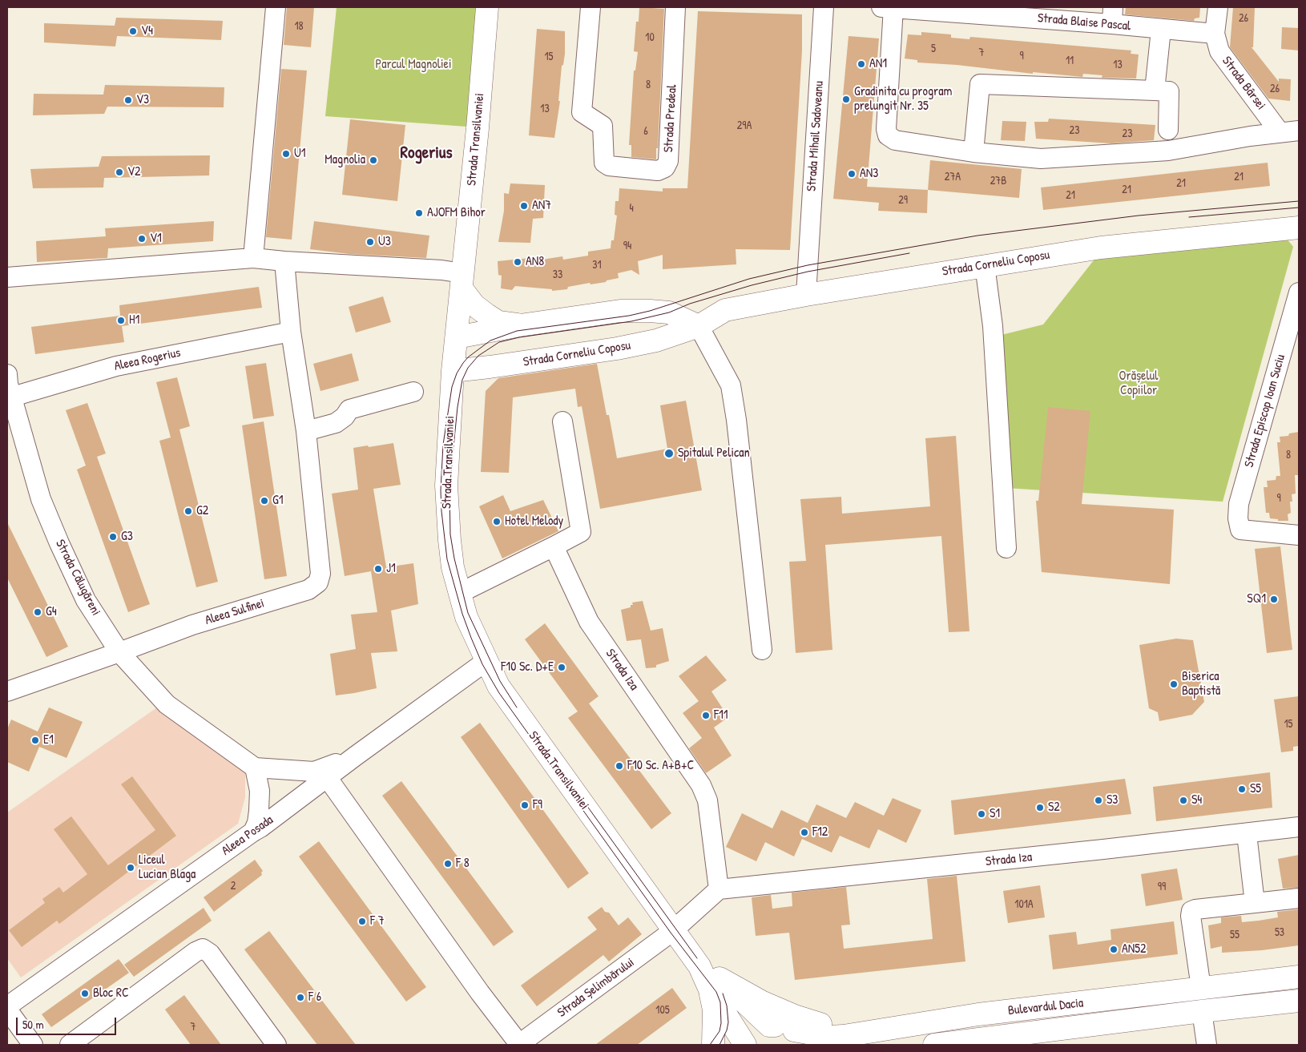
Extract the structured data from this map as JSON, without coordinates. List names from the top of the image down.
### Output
{
  "streets": {
    "main road": ["Strada Transilvaniei", "Strada Corneliu Coposu", "Bulevardul Dacia"],
    "street": [
      "Strada Blaise Pascal",
      "Strada Bârsei",
      "Strada Predeal",
      "Strada Mihail Sadoveanu",
      "Aleea Rogerius",
      "Strada Episcop Ioan Suciu",
      "Strada Călugăreni",
      "Aleea Sulfinei",
      "Strada Iza",
      "Aleea Posada",
      "Strada Șelimbărului"
    ]
  },
  "crossings": [
    ["Strada Blaise Pascal", "Strada Bârsei"],
    ["Strada Mihail Sadoveanu", "Strada Corneliu Coposu"],
    ["Strada Transilvaniei", "Strada Corneliu Coposu"],
    ["Strada Transilvaniei", "Aleea Posada"],
    ["Strada Transilvaniei", "Strada Șelimbărului"],
    ["Strada Transilvaniei", "Bulevardul Dacia"],
    ["Aleea Rogerius", "Strada Călugăreni"],
    ["Aleea Rogerius", "Aleea Sulfinei"],
    ["Strada Călugăreni", "Aleea Sulfinei"]
  ],
  "districts": ["Rogerius"],
  "parks": ["Parcul Magnoliei", "Orășelul Copiilor"],
  "places": [
    "V4",
    "AN1",
    "Gradinita cu program prelungit Nr. 35",
    "V3",
    "U1",
    "Magnolia",
    "V2",
    "AN3",
    "AN7",
    "AJOFM Bihor",
    "V1",
    "U3",
    "AN8",
    "H1",
    "Spitalul Pelican",
    "G1",
    "G2",
    "Hotel Melody",
    "G3",
    "J1",
    "SQ1",
    "G4",
    "F10 Sc. D+E",
    "Biserica Baptistă",
    "F11",
    "E1",
    "F10 Sc. A+B+C",
    "S5",
    "S3",
    "S4",
    "F9",
    "S2",
    "S1",
    "F12",
    "F 8",
    "Liceul Lucian Blaga",
    "F 7",
    "AN52",
    "Bloc RC",
    "F 6"
  ],
  "house_numbers": [
    "26",
    "18",
    "10",
    "5",
    "7",
    "9",
    "15",
    "11",
    "13",
    "8",
    "26",
    "13",
    "29A",
    "23",
    "6",
    "23",
    "27A",
    "21",
    "27B",
    "21",
    "21",
    "21",
    "29",
    "4",
    "94",
    "31",
    "33",
    "8",
    "9",
    "15",
    "2",
    "99",
    "101A",
    "53",
    "55",
    "105",
    "7"
  ],
  "scale_bar": "50 m"
}
